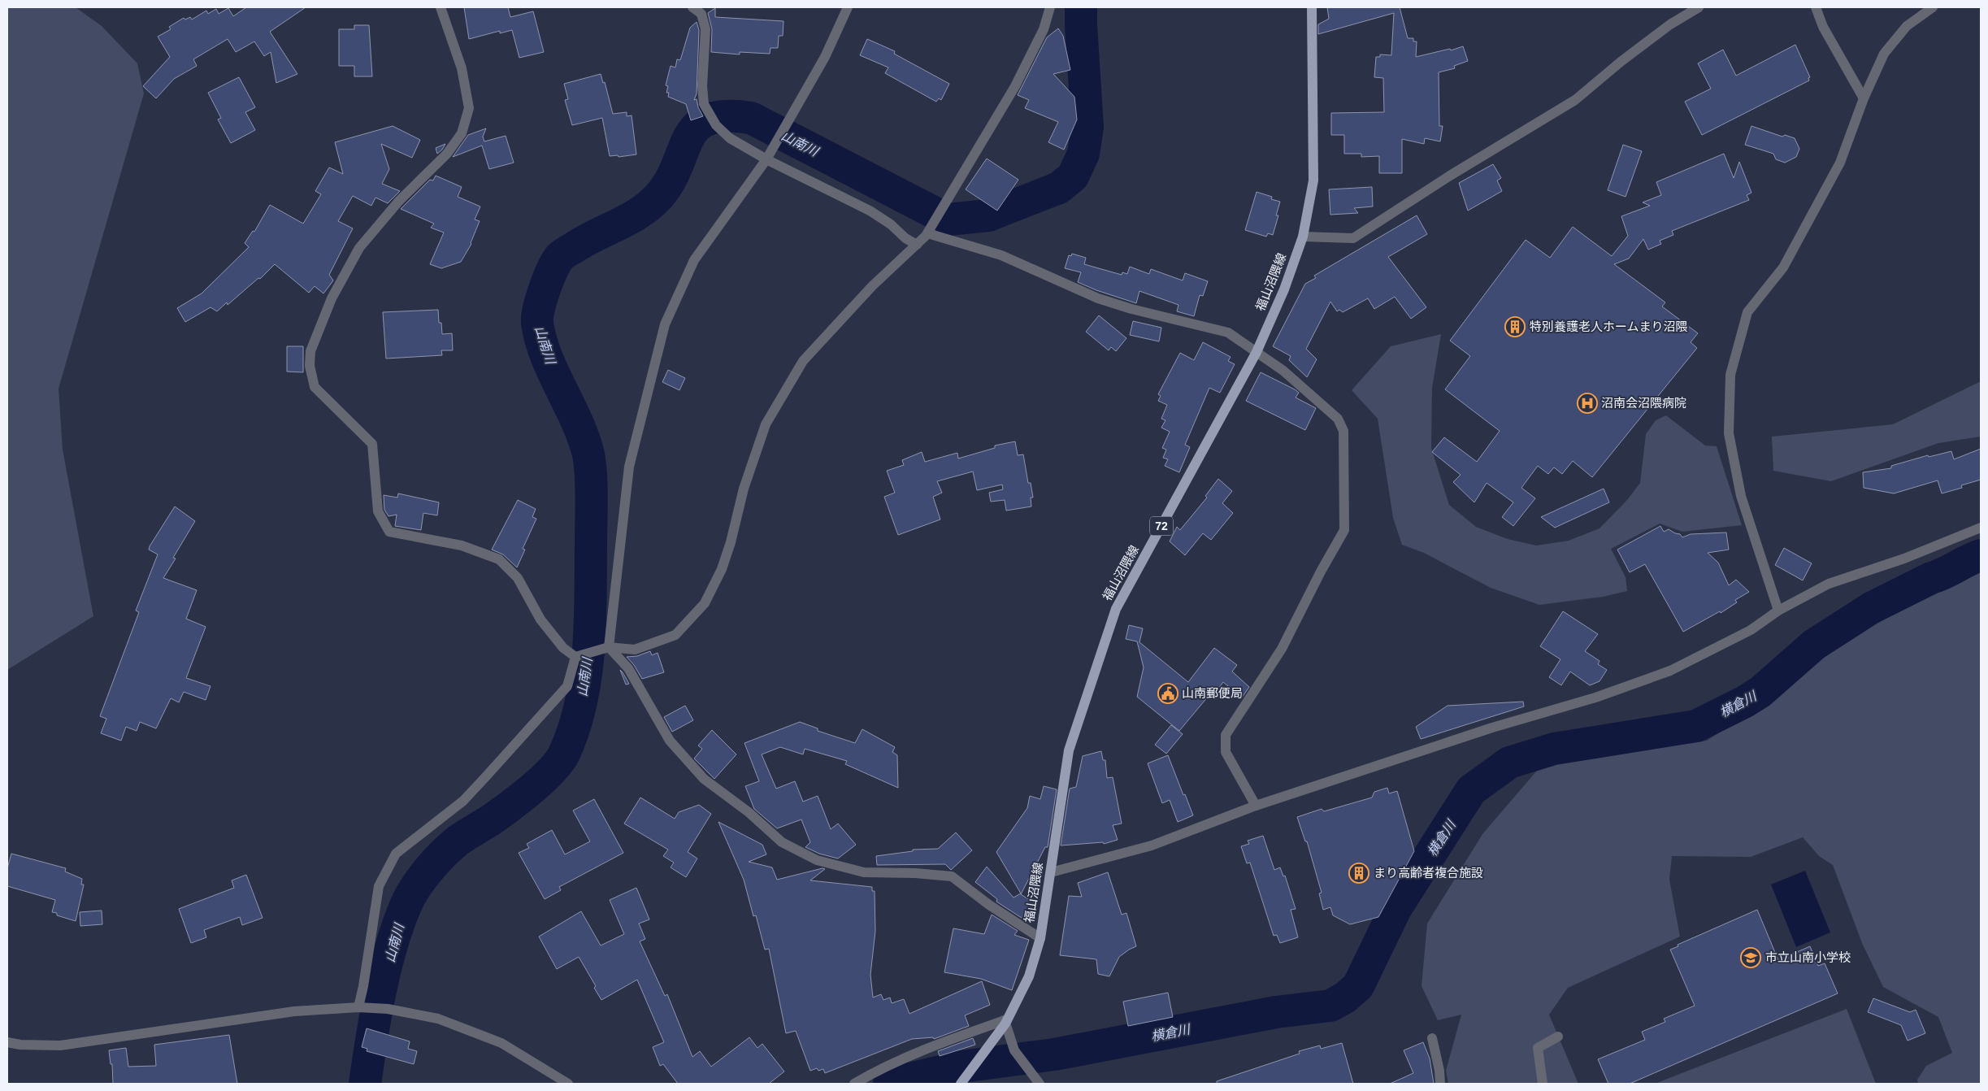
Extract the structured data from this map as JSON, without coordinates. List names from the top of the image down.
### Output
{
  "streets": {
    "main road": ["福山沼隈線", "72"]
  },
  "water": ["山南川", "横倉川"],
  "places": {
    "building": ["特別養護老人ホームまり沼隈", "まり高齢者複合施設"],
    "hospital": ["沼南会沼隈病院"],
    "public building": ["山南郵便局"],
    "school or university": ["市立山南小学校"]
  }
}
